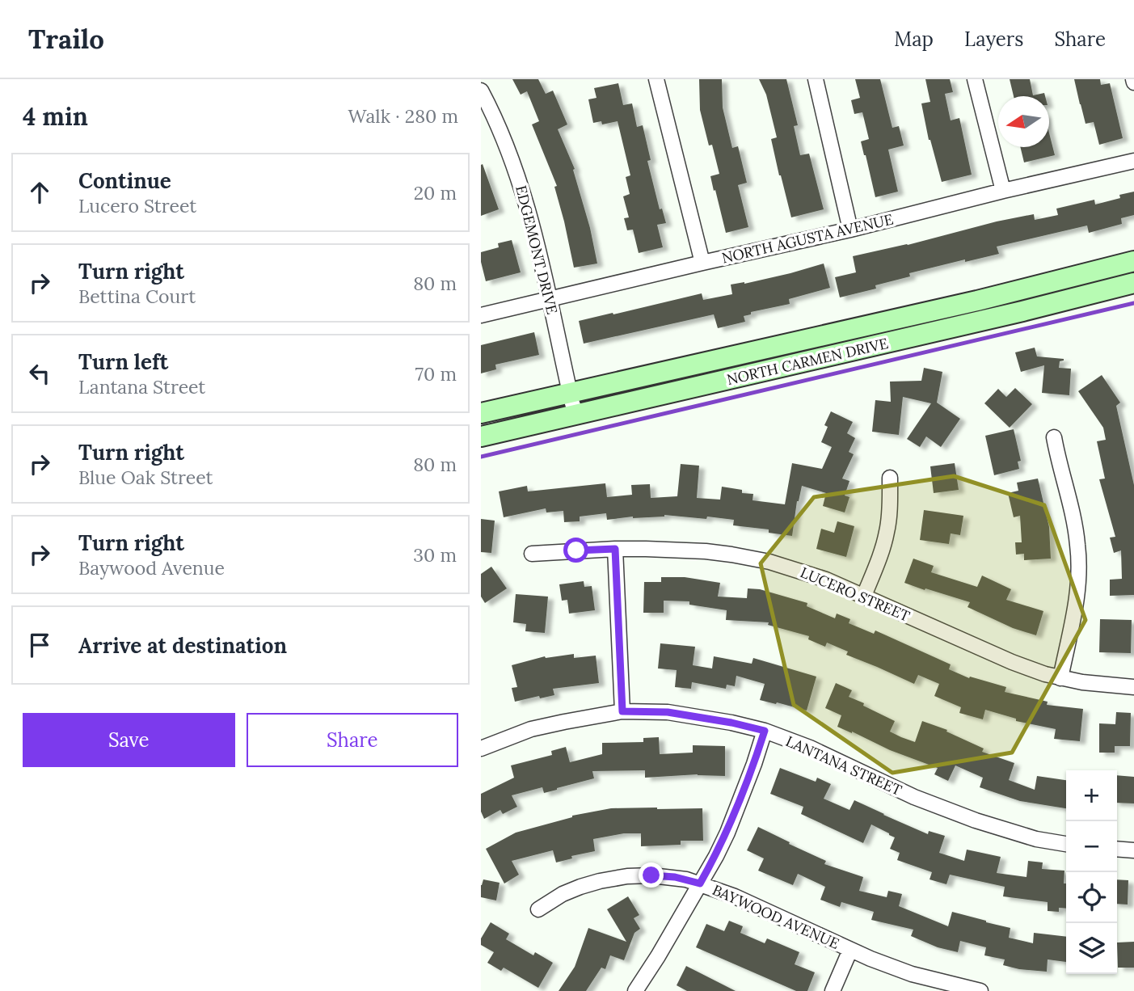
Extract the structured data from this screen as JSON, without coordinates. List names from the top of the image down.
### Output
{
  "streets": {
    "main road": ["NORTH CARMEN DRIVE"],
    "street": [
      "NORTH AGUSTA AVENUE",
      "EDGEMONT DRIVE",
      "LUCERO STREET",
      "LANTANA STREET",
      "BAYWOOD AVENUE"
    ]
  },
  "crossings": [
    ["NORTH AGUSTA AVENUE", "EDGEMONT DRIVE"],
    ["EDGEMONT DRIVE", "NORTH CARMEN DRIVE"]
  ],
  "north": "left",
  "page": {
    "header": "Trailo",
    "nav": ["Map", "Layers", "Share"],
    "heading": ["4 min", "Walk · 280 m"],
    "list": [
      ["Continue", "Lucero Street", "20 m"],
      ["Turn right", "Bettina Court", "80 m"],
      ["Turn left", "Lantana Street", "70 m"],
      ["Turn right", "Blue Oak Street", "80 m"],
      ["Turn right", "Baywood Avenue", "30 m"],
      "Arrive at destination"
    ],
    "buttons": ["Save", "Share"],
    "map_buttons": ["+", "−"]
  }
}
